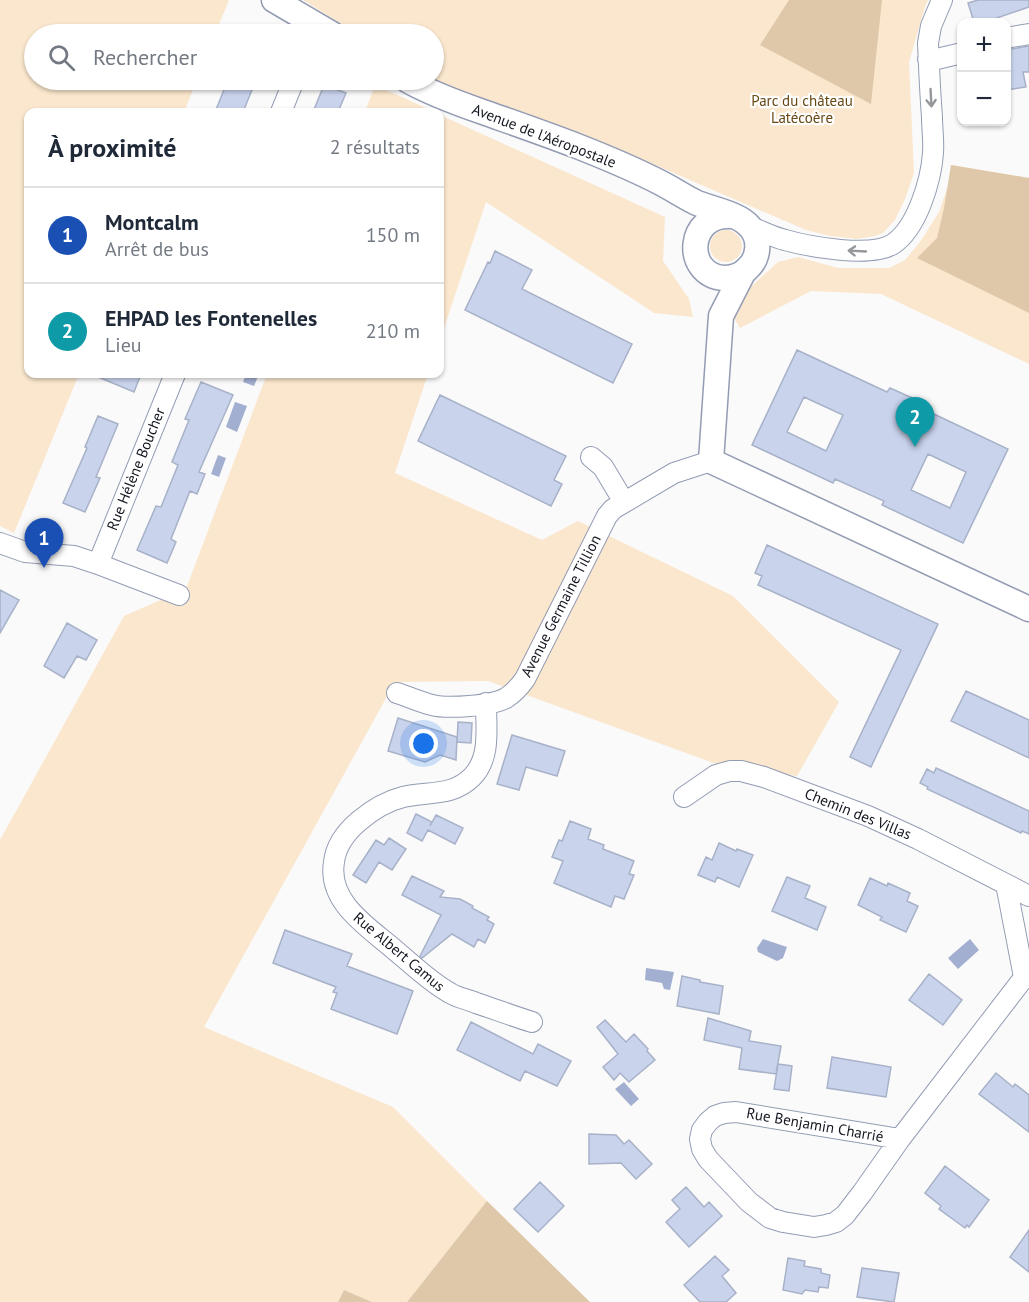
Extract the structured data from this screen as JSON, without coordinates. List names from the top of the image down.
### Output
{
  "streets": {
    "street": [
      "Avenue de l'Aéropostale",
      "Rue Hélène Boucher",
      "Avenue Germaine Tillion",
      "Chemin des Villas",
      "Rue Albert Camus",
      "Rue Benjamin Charrié"
    ]
  },
  "crossings": [
    ["Avenue Germaine Tillion", "Rue Albert Camus"]
  ],
  "parks": ["Parc du château Latécoère"],
  "page": {
    "map_buttons": ["+", "−"],
    "search": "Rechercher",
    "heading": ["À proximité", "2 résultats"],
    "list": [
      {
        "mark": "1",
        "name": "Montcalm",
        "note": "Arrêt de bus",
        "value": "150 m"
      },
      {
        "mark": "2",
        "name": "EHPAD les Fontenelles",
        "note": "Lieu",
        "value": "210 m"
      }
    ],
    "pins": ["2", "1"]
  }
}
